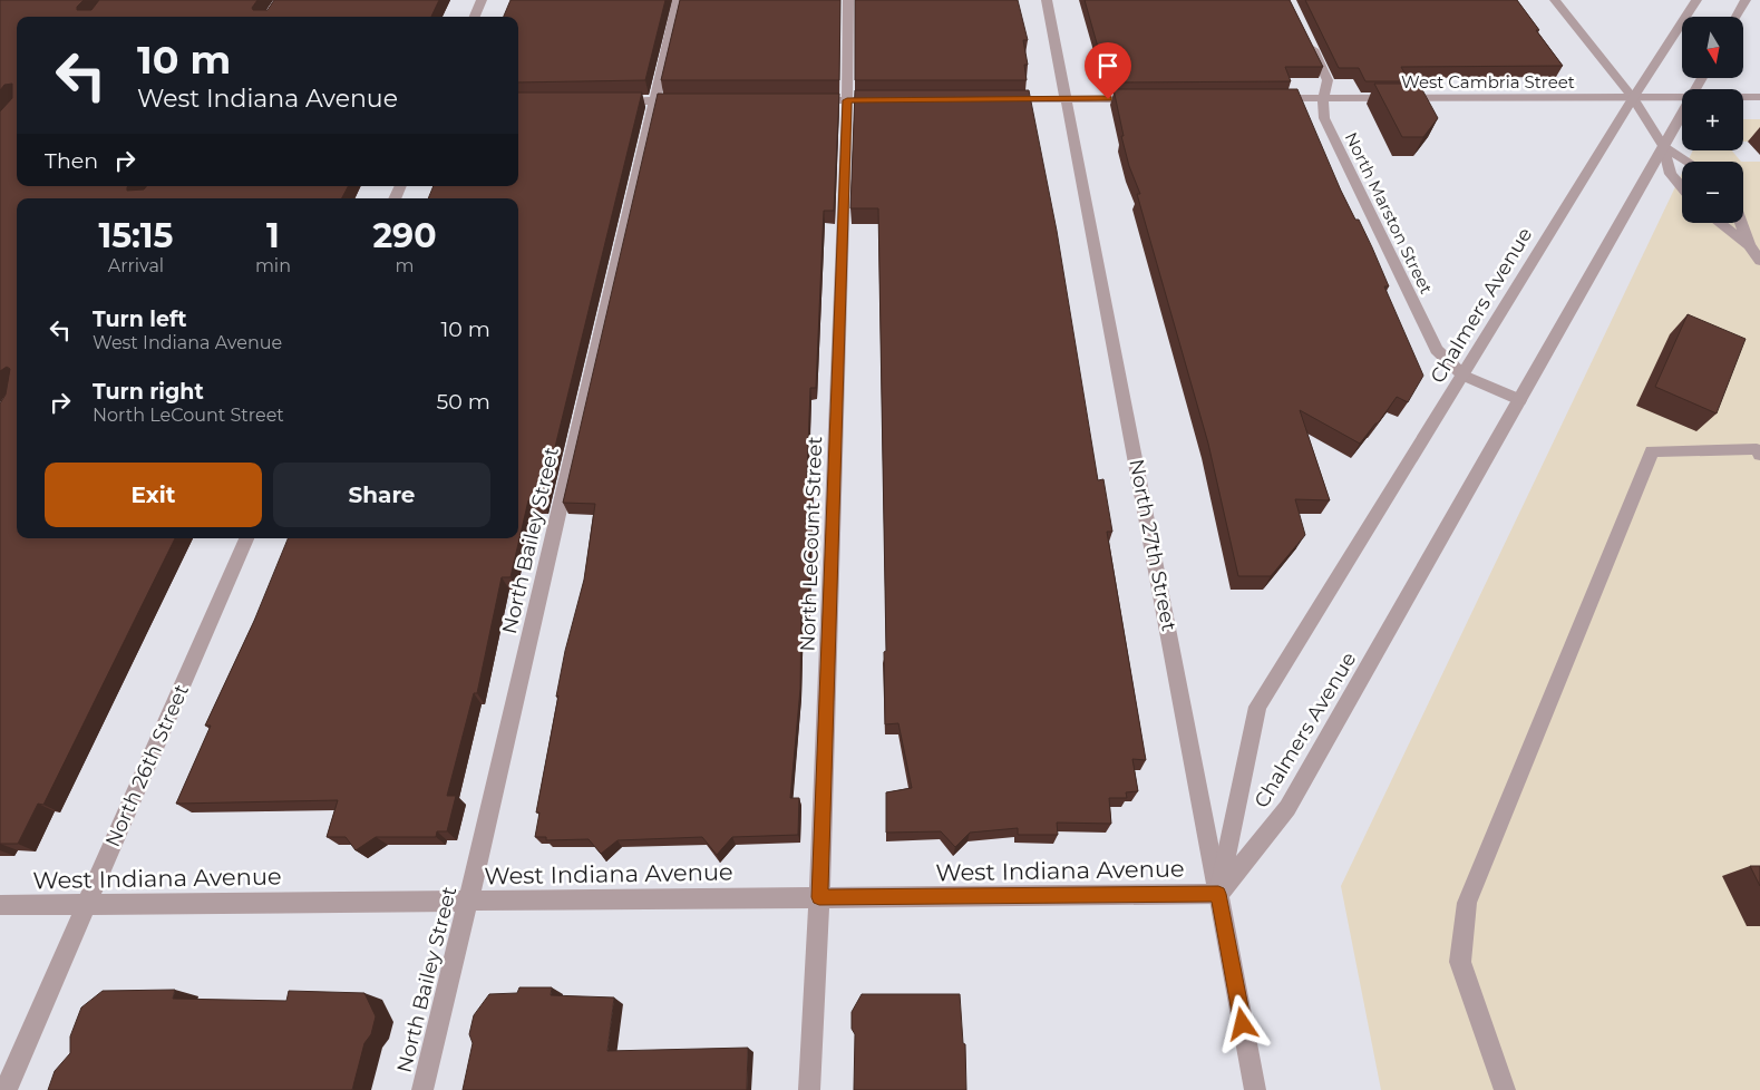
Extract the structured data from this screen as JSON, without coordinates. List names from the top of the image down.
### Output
{
  "streets": {
    "street": [
      "West Cambria Street",
      "North Marston Street",
      "Chalmers Avenue",
      "North Bailey Street",
      "North LeCount Street",
      "North 27th Street",
      "North 26th Street",
      "West Indiana Avenue"
    ]
  },
  "crossings": [
    ["West Cambria Street", "North Marston Street"],
    ["West Cambria Street", "Chalmers Avenue"],
    ["North Marston Street", "Chalmers Avenue"],
    ["Chalmers Avenue", "North 27th Street"],
    ["Chalmers Avenue", "West Indiana Avenue"],
    ["North Bailey Street", "West Indiana Avenue"],
    ["North LeCount Street", "West Indiana Avenue"],
    ["North 27th Street", "West Indiana Avenue"],
    ["North 26th Street", "West Indiana Avenue"]
  ],
  "north": "bottom",
  "page": {
    "map_buttons": ["+", "−"],
    "turn": ["10 m", "West Indiana Avenue"],
    "then": "Then",
    "eta": [
      "15:15",
      "Arrival",
      "1",
      "min",
      "290",
      "m"
    ],
    "list": [
      {
        "name": "Turn left",
        "note": "West Indiana Avenue",
        "value": "10 m"
      },
      {
        "name": "Turn right",
        "note": "North LeCount Street",
        "value": "50 m"
      }
    ],
    "buttons": ["Exit", "Share"]
  }
}
